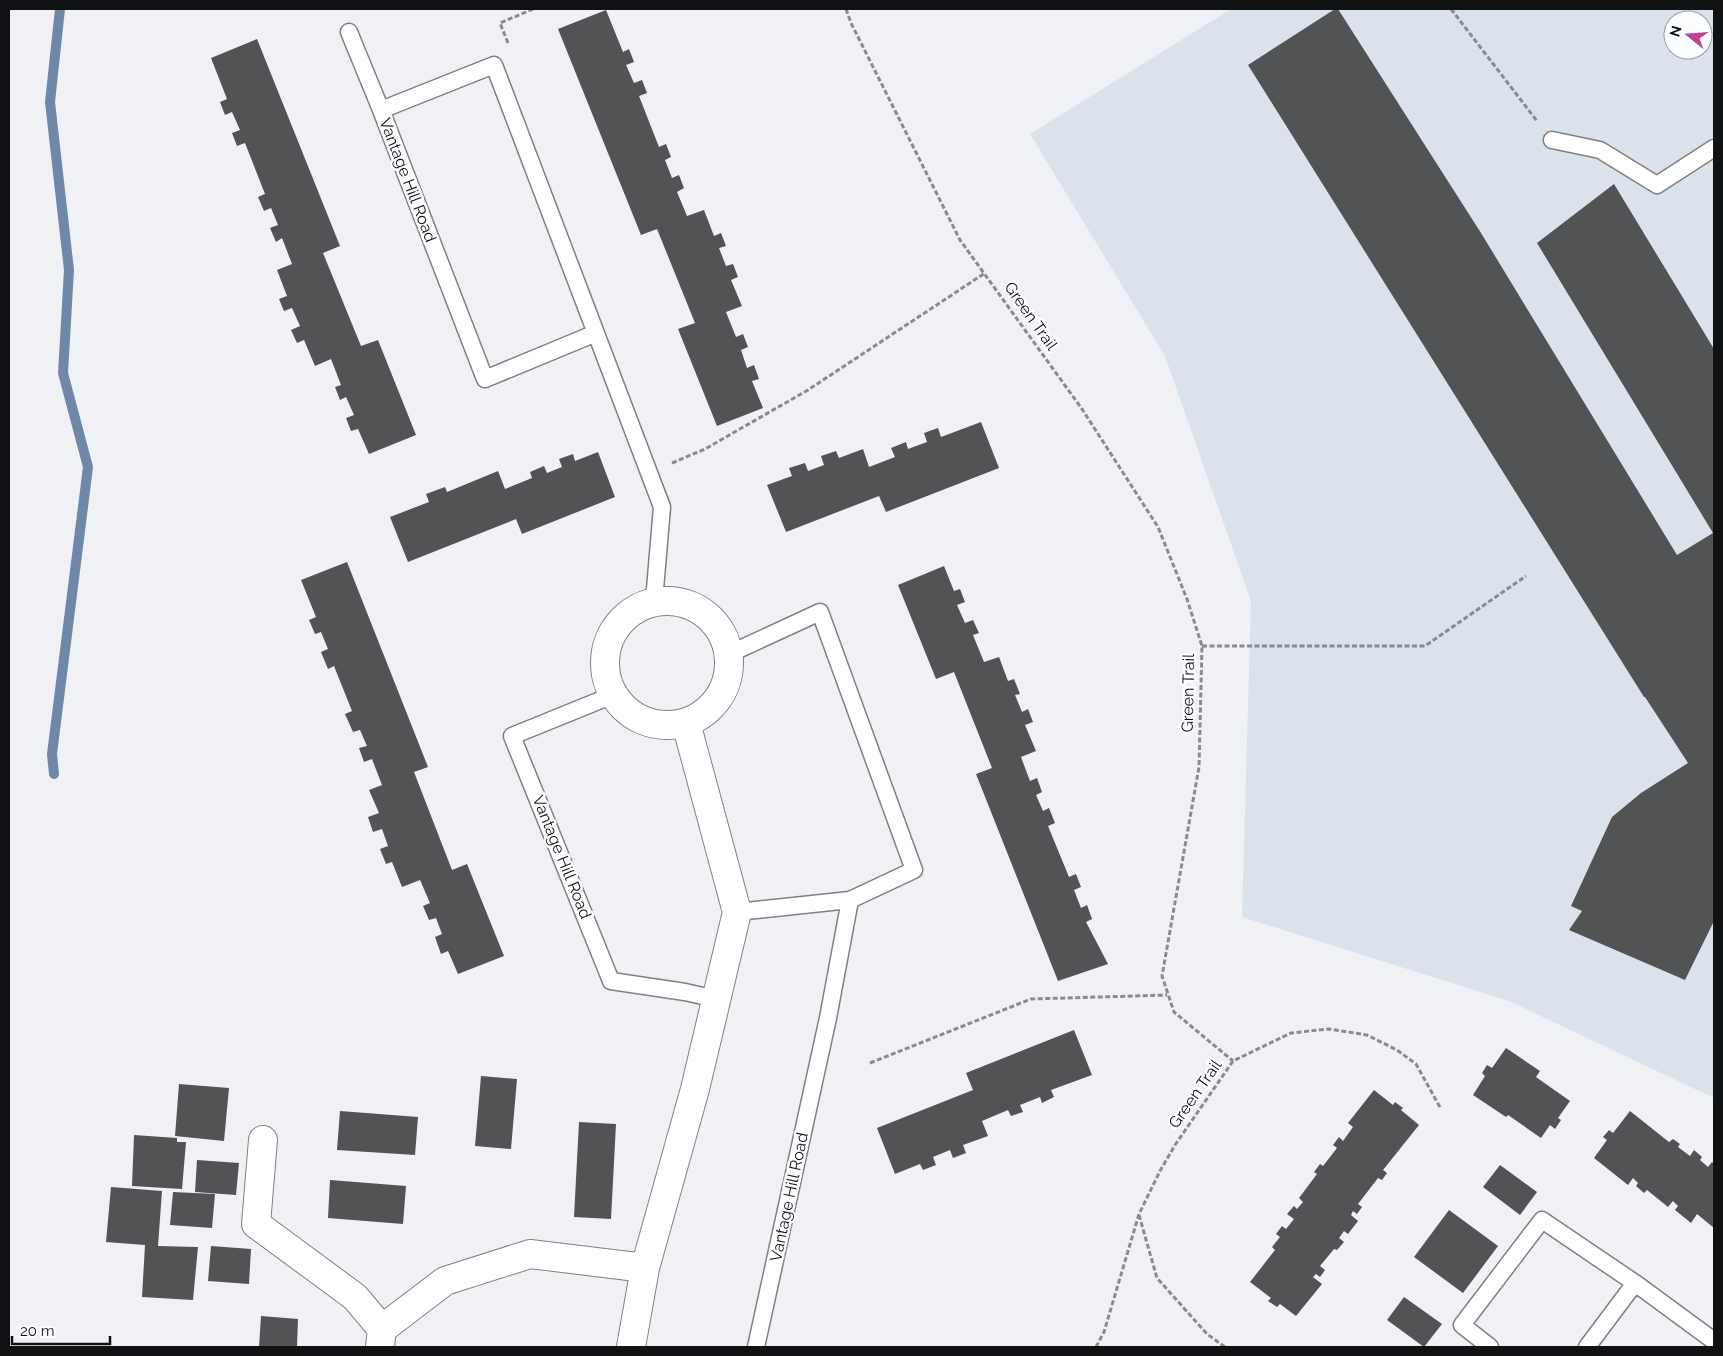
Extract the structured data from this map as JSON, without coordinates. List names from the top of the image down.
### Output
{
  "streets": {
    "lane": ["Vantage Hill Road"],
    "path": ["Green Trail"]
  },
  "scale_bar": "20 m",
  "north": "left"
}
